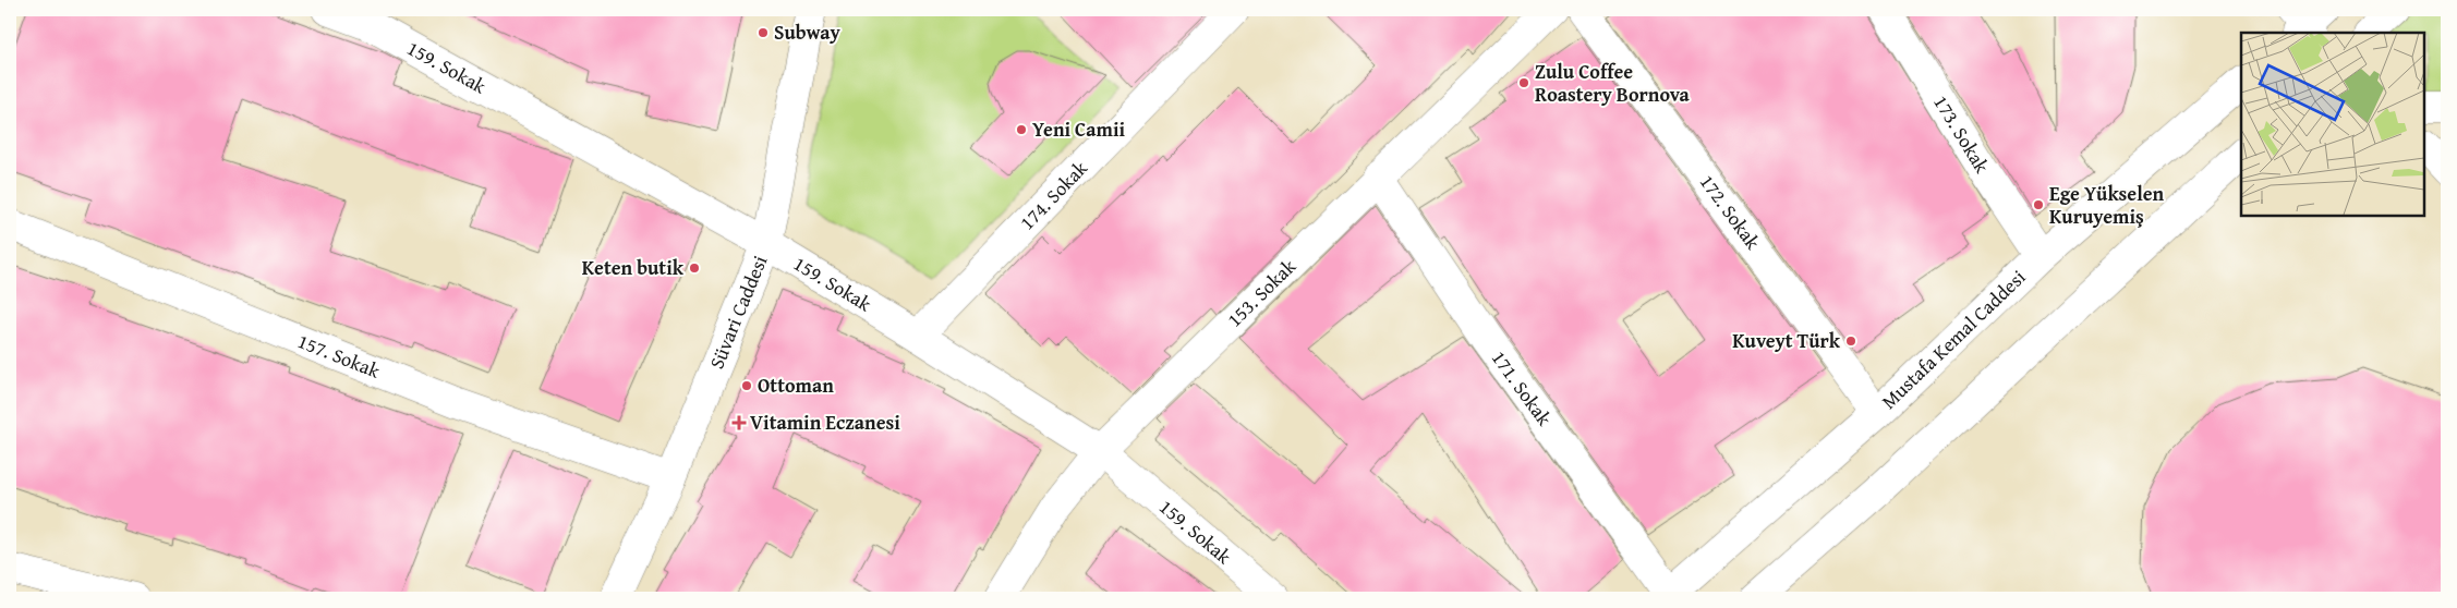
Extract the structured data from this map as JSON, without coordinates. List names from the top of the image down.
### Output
{
  "streets": {
    "street": [
      "159. Sokak",
      "173. Sokak",
      "174. Sokak",
      "172. Sokak",
      "153. Sokak",
      "Süvari Caddesi",
      "Mustafa Kemal Caddesi",
      "157. Sokak",
      "171. Sokak"
    ]
  },
  "crossings": [
    ["159. Sokak", "174. Sokak"],
    ["159. Sokak", "153. Sokak"],
    ["159. Sokak", "Süvari Caddesi"],
    ["173. Sokak", "Mustafa Kemal Caddesi"],
    ["172. Sokak", "Mustafa Kemal Caddesi"],
    ["153. Sokak", "171. Sokak"],
    ["Süvari Caddesi", "157. Sokak"],
    ["Mustafa Kemal Caddesi", "171. Sokak"]
  ],
  "places": {
    "other": [
      "Subway",
      "Zulu Coffee Roastery Bornova",
      "Yeni Camii",
      "Ege Yükselen Kuruyemiş",
      "Keten butik",
      "Kuveyt Türk",
      "Ottoman"
    ],
    "health": ["Vitamin Eczanesi"]
  }
}
